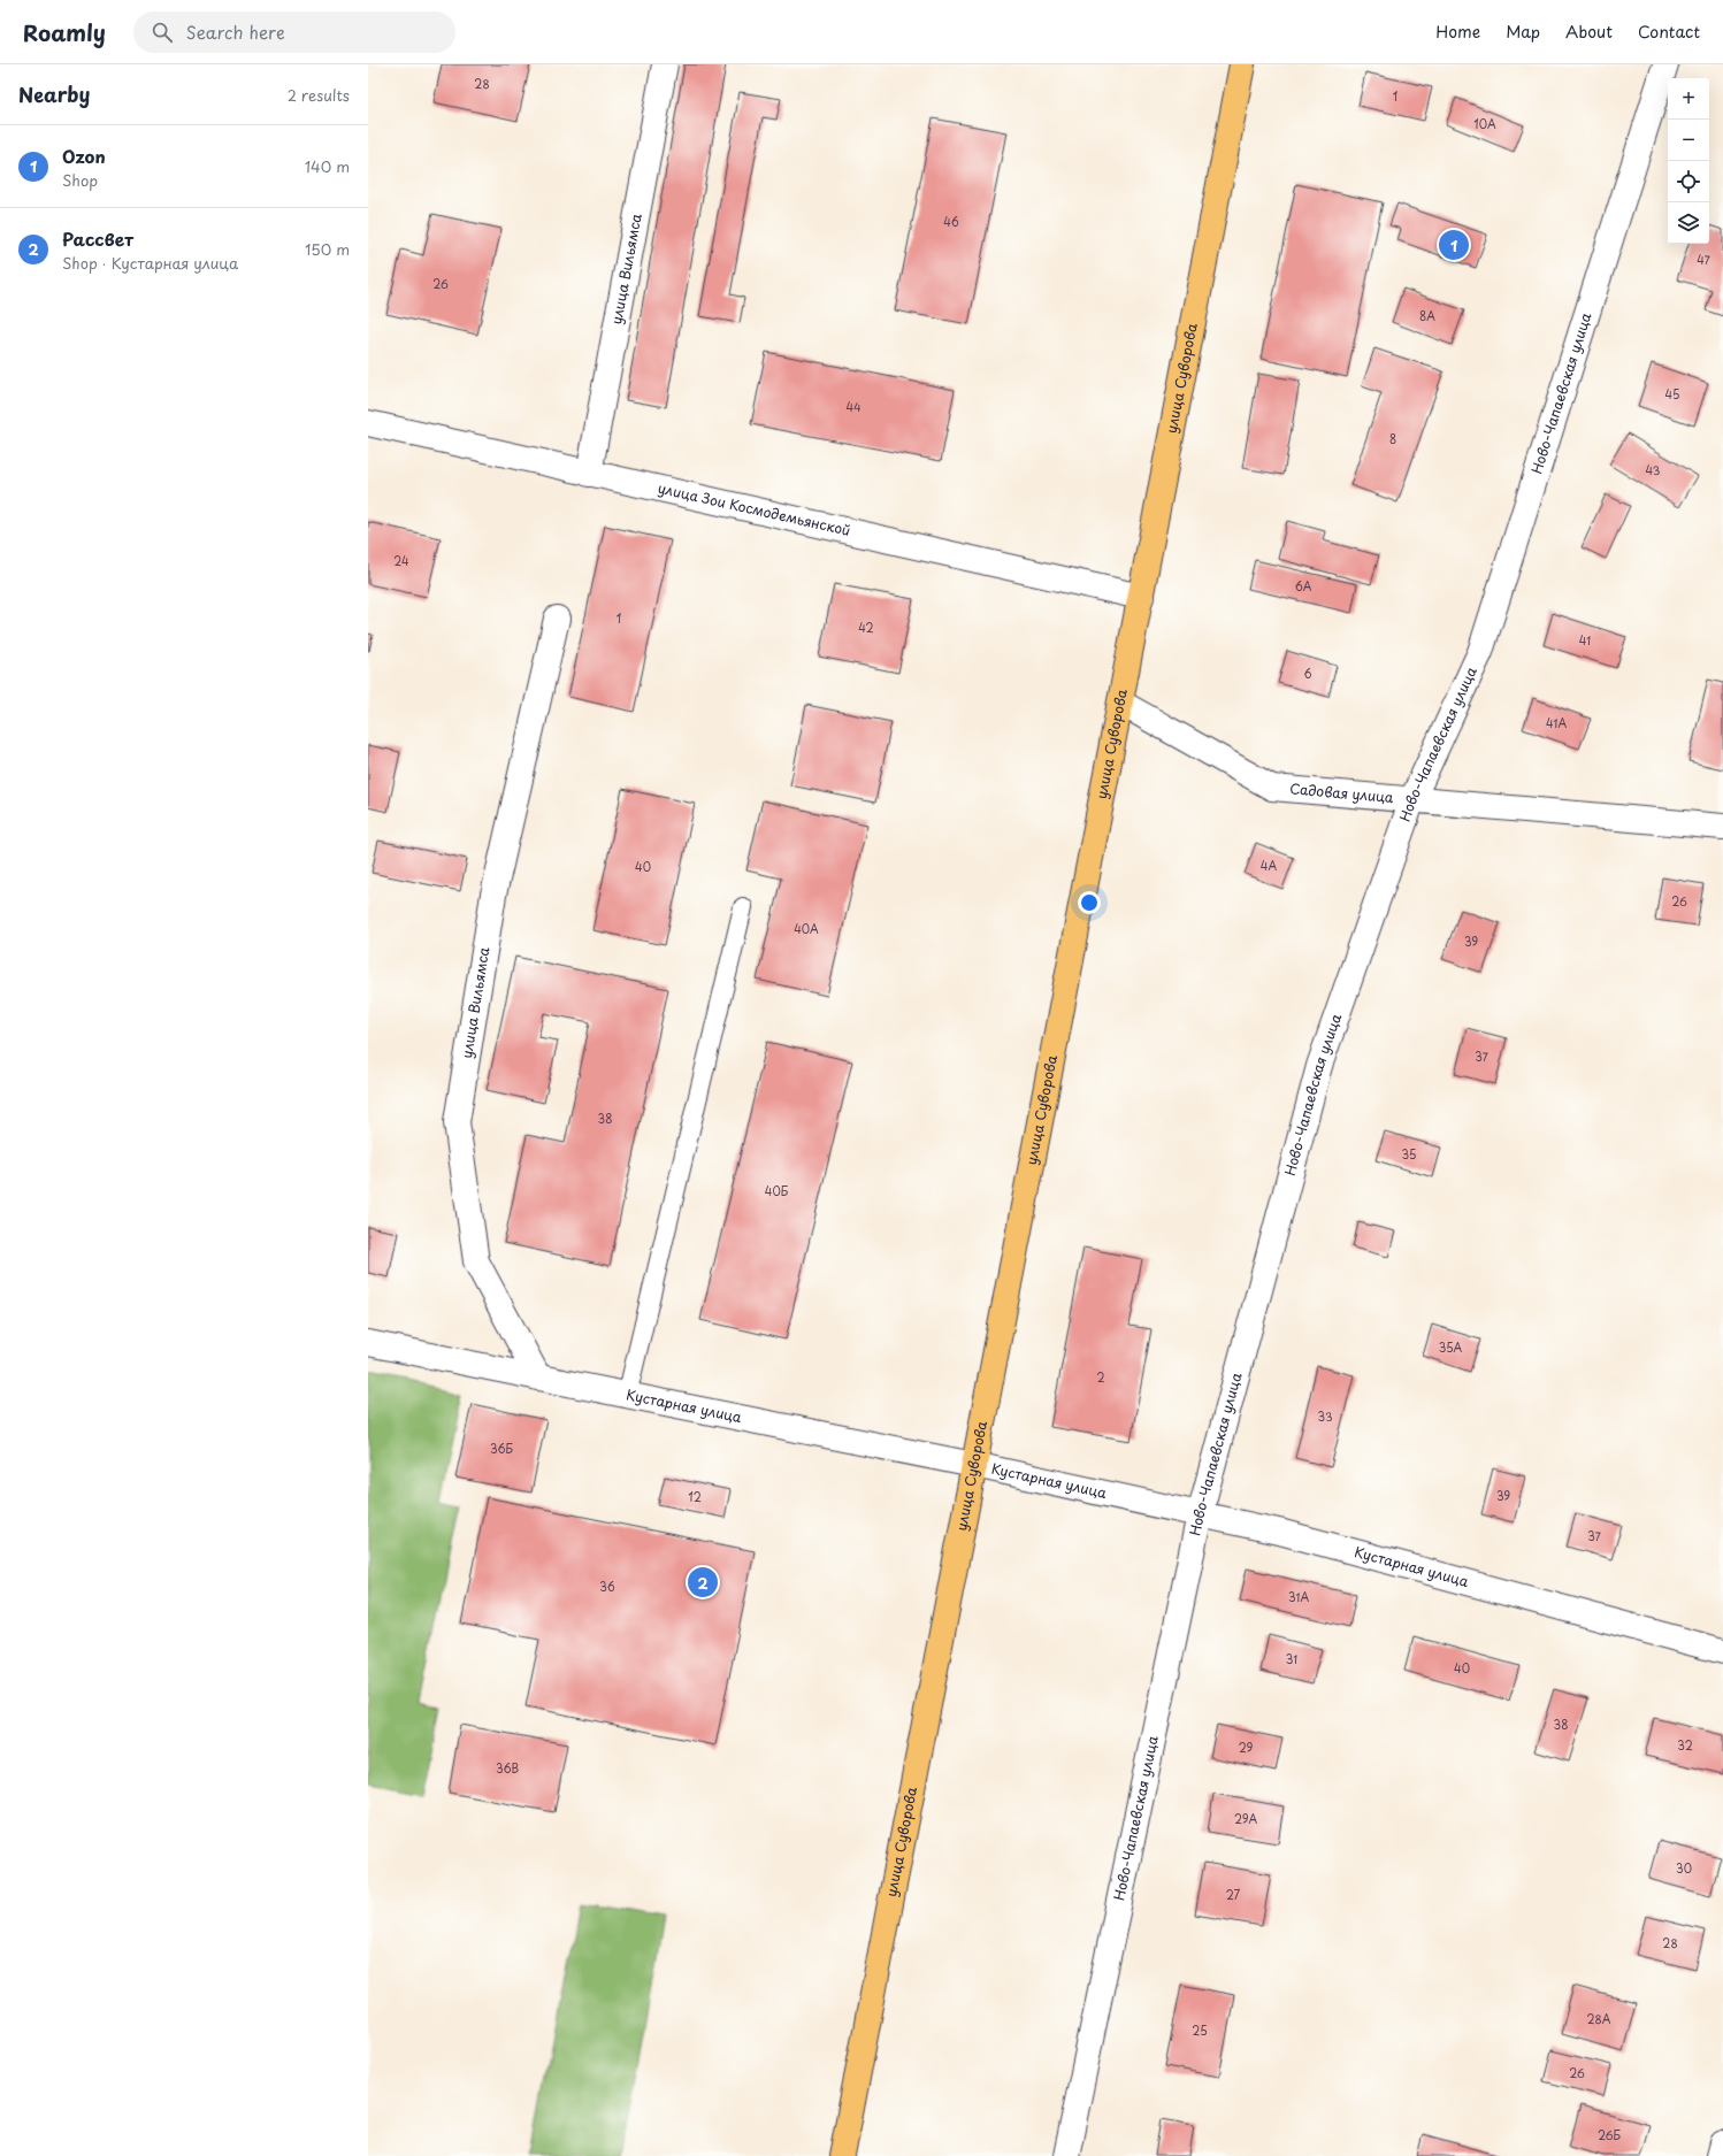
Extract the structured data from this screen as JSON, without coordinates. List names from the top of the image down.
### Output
{
  "streets": {
    "main road": ["улица Суворова"],
    "street": [
      "улица Вильямса",
      "Ново-Чапаевская улица",
      "улица Зои Космодемьянской",
      "Садовая улица",
      "Кустарная улица"
    ]
  },
  "crossings": [
    ["улица Вильямса", "улица Зои Космодемьянской"],
    ["улица Вильямса", "Кустарная улица"],
    ["улица Суворова", "улица Зои Космодемьянской"],
    ["улица Суворова", "Садовая улица"],
    ["улица Суворова", "Кустарная улица"],
    ["Ново-Чапаевская улица", "Садовая улица"],
    ["Ново-Чапаевская улица", "Кустарная улица"]
  ],
  "house_numbers": [
    "28",
    "1",
    "10А",
    "46",
    "47",
    "26",
    "8А",
    "45",
    "44",
    "8",
    "43",
    "24",
    "6А",
    "1",
    "42",
    "41",
    "6",
    "41А",
    "4А",
    "40",
    "26",
    "40А",
    "39",
    "37",
    "38",
    "35",
    "40Б",
    "35А",
    "2",
    "33",
    "36Б",
    "39",
    "12",
    "37",
    "36",
    "31А",
    "31",
    "40",
    "38",
    "32",
    "29",
    "36В",
    "29А",
    "30",
    "27",
    "28",
    "28А",
    "25",
    "26",
    "26Б"
  ],
  "page": {
    "header": "Roamly",
    "search": "Search here",
    "nav": [
      "Home",
      "Map",
      "About",
      "Contact"
    ],
    "heading": ["Nearby", "2 results"],
    "map_buttons": ["+", "−"],
    "list": [
      {
        "mark": "1",
        "name": "Ozon",
        "note": "Shop",
        "value": "140 m"
      },
      {
        "mark": "2",
        "name": "Рассвет",
        "note": "Shop · Кустарная улица",
        "value": "150 m"
      }
    ],
    "pins": ["1", "2"]
  }
}
